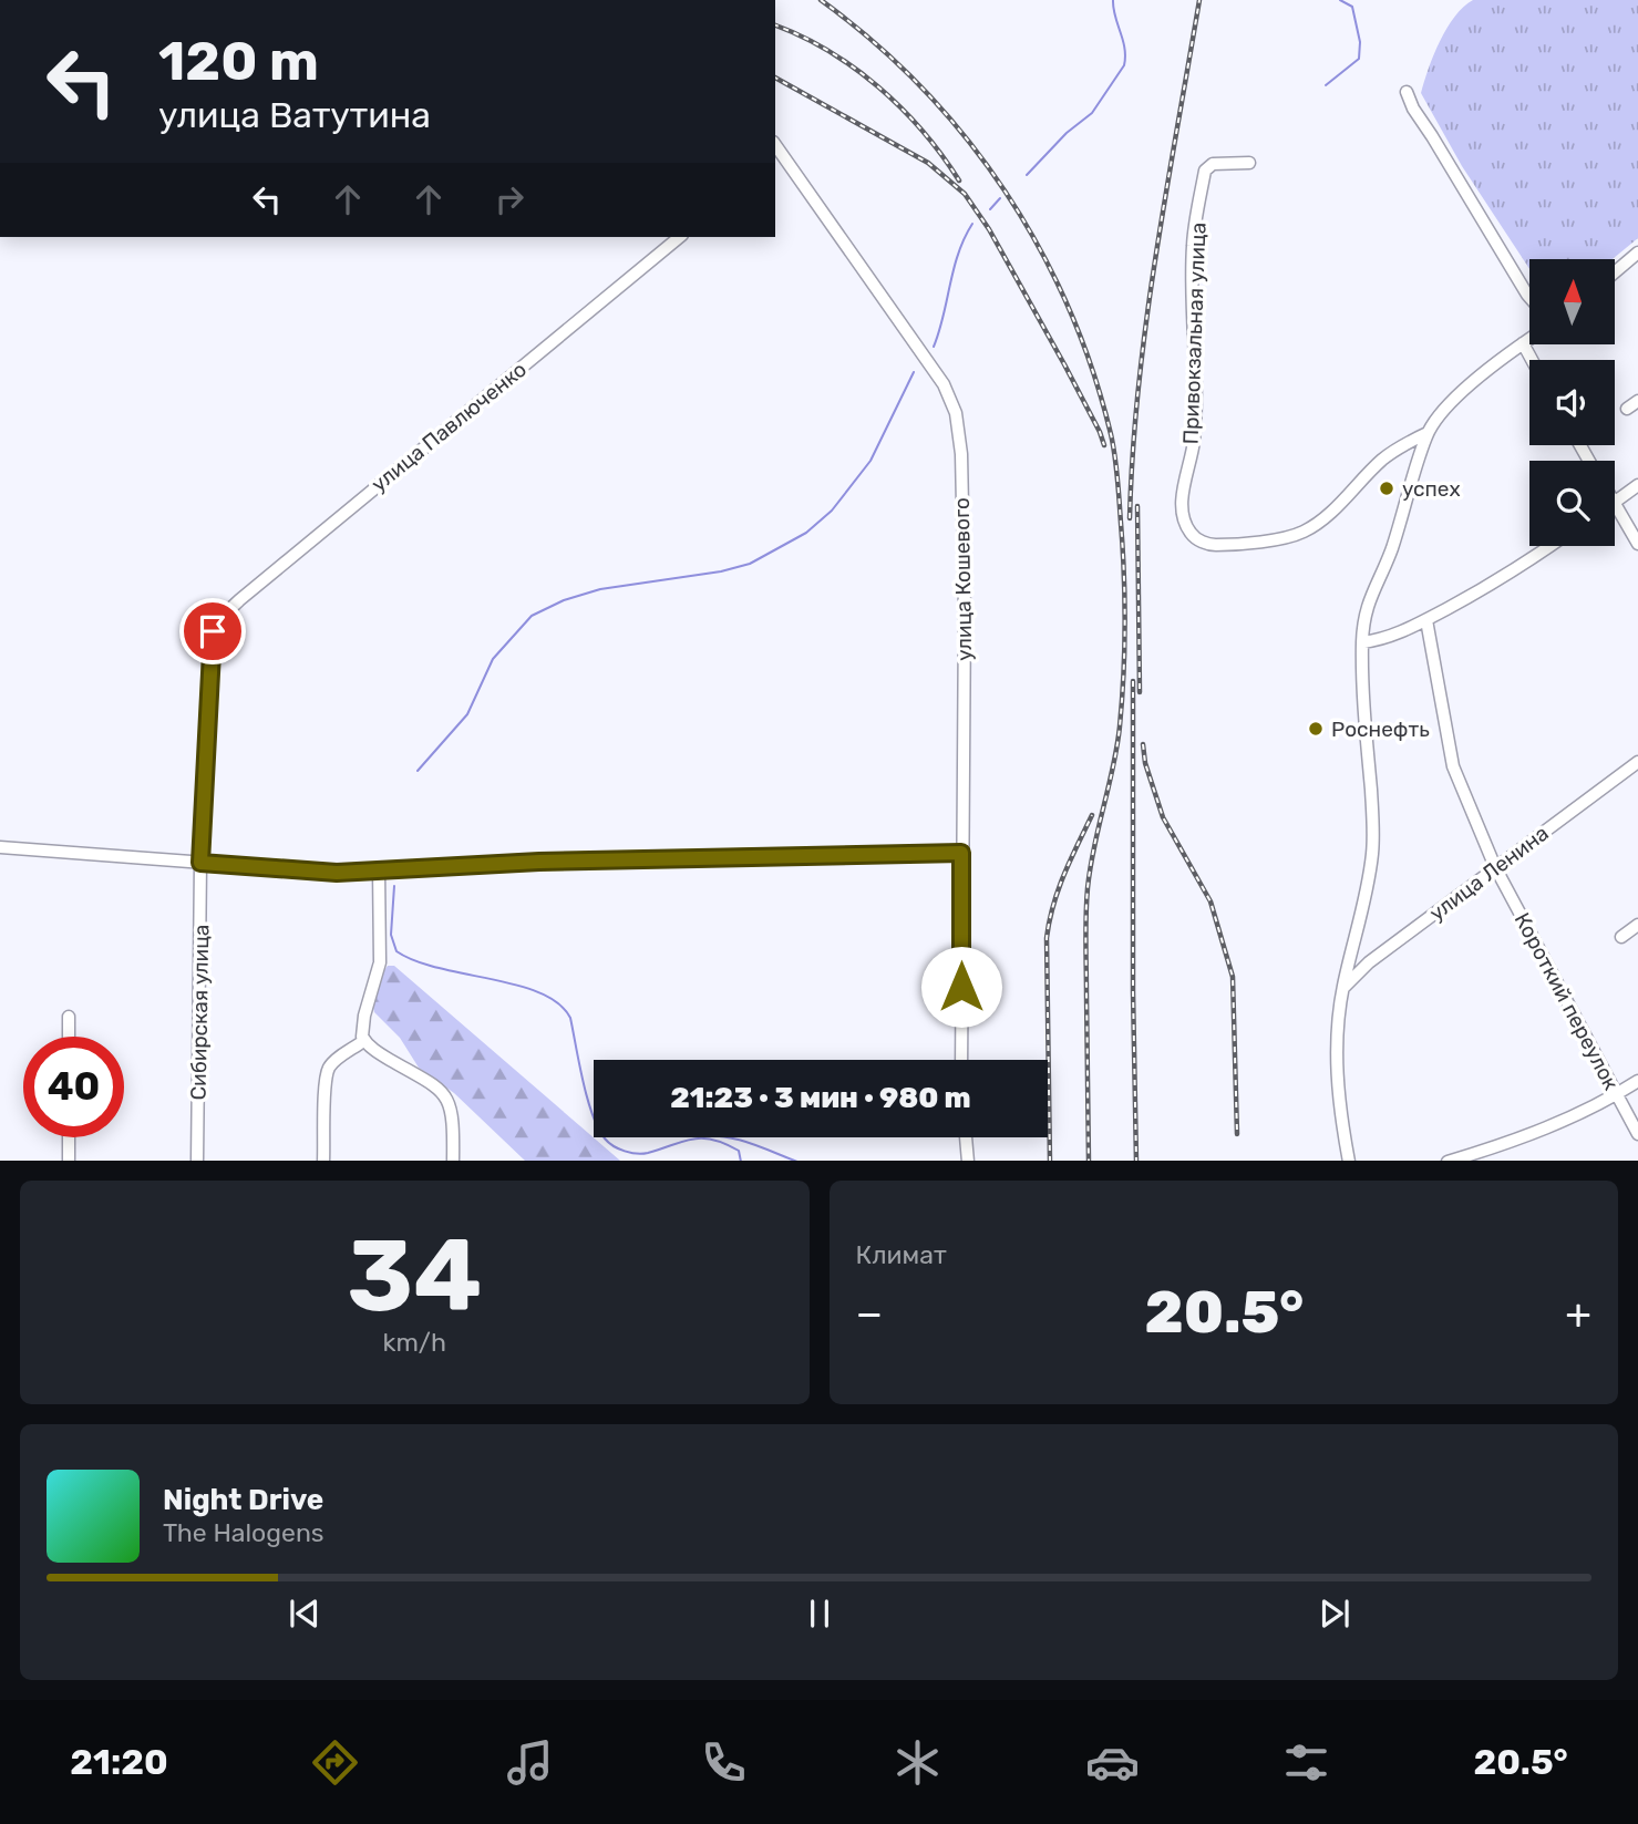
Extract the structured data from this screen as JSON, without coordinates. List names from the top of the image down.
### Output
{
  "streets": {
    "street": [
      "Привокзальная улица",
      "улица Павлюченко",
      "улица Кошевого",
      "улица Ленина",
      "Короткий переулок",
      "Сибирская улица"
    ]
  },
  "crossings": [
    ["улица Павлюченко", "Сибирская улица"],
    ["улица Ленина", "Короткий переулок"]
  ],
  "places": ["успех", "Роснефть"],
  "north": "top",
  "page": {
    "turn": ["120 m", "улица Ватутина"],
    "limit": "40",
    "trip": "21:23 · 3 мин · 980 m",
    "tile": [
      ["34", "km/h"],
      "Климат"
    ],
    "heat": ["−", "20.5°", "+"],
    "song": ["Night Drive", "The Halogens"],
    "tabs": ["21:20", "20.5°"]
  }
}
